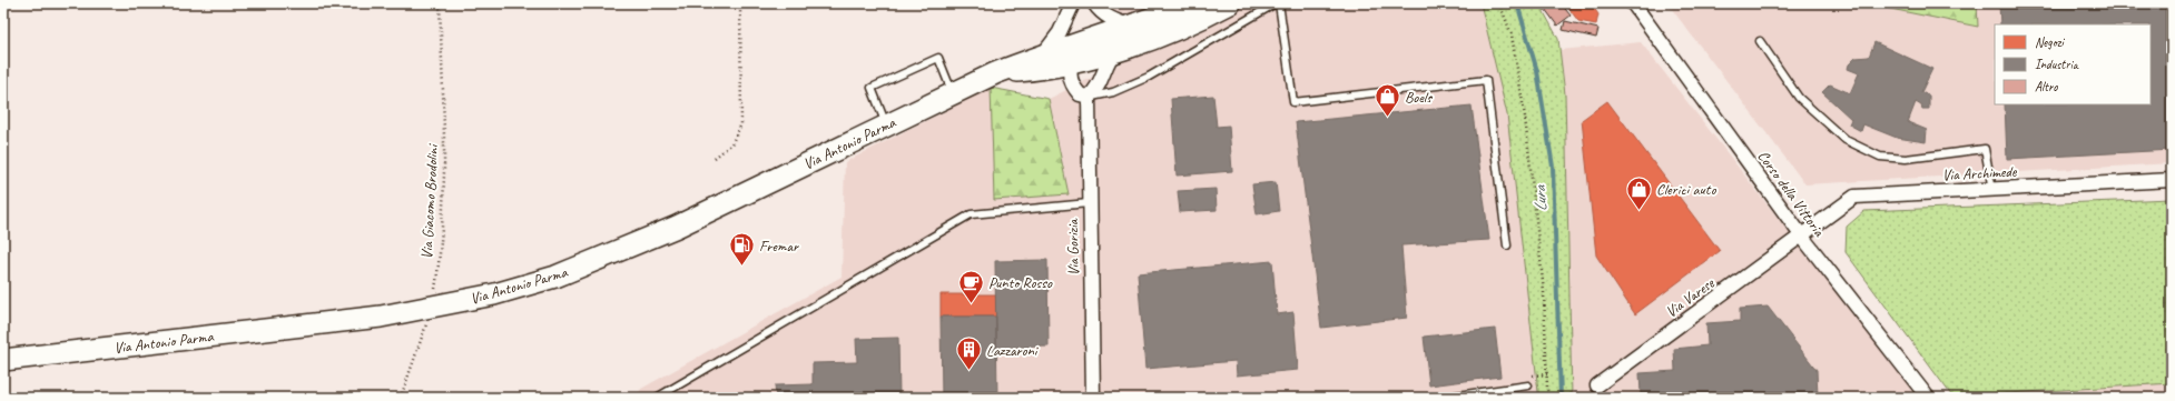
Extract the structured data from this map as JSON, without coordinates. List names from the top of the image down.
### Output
{
  "streets": {
    "main road": ["Via Antonio Parma"],
    "street": [
      "Via Archimede",
      "Corso della Vittoria",
      "Via Gorizia",
      "Via Varese"
    ],
    "path": ["Via Giacomo Brodolini"]
  },
  "crossings": [
    ["Via Antonio Parma", "Via Giacomo Brodolini"],
    ["Via Archimede", "Corso della Vittoria"],
    ["Via Archimede", "Via Varese"],
    ["Corso della Vittoria", "Via Varese"]
  ],
  "water": ["Lura"],
  "places": {
    "shop": ["Boels", "Clerici auto"],
    "fuel station": ["Fremar"],
    "cafe": ["Punto Rosso"],
    "building": ["Lazzaroni"]
  },
  "legend": ["Negozi", "Industria", "Altro"]
}
